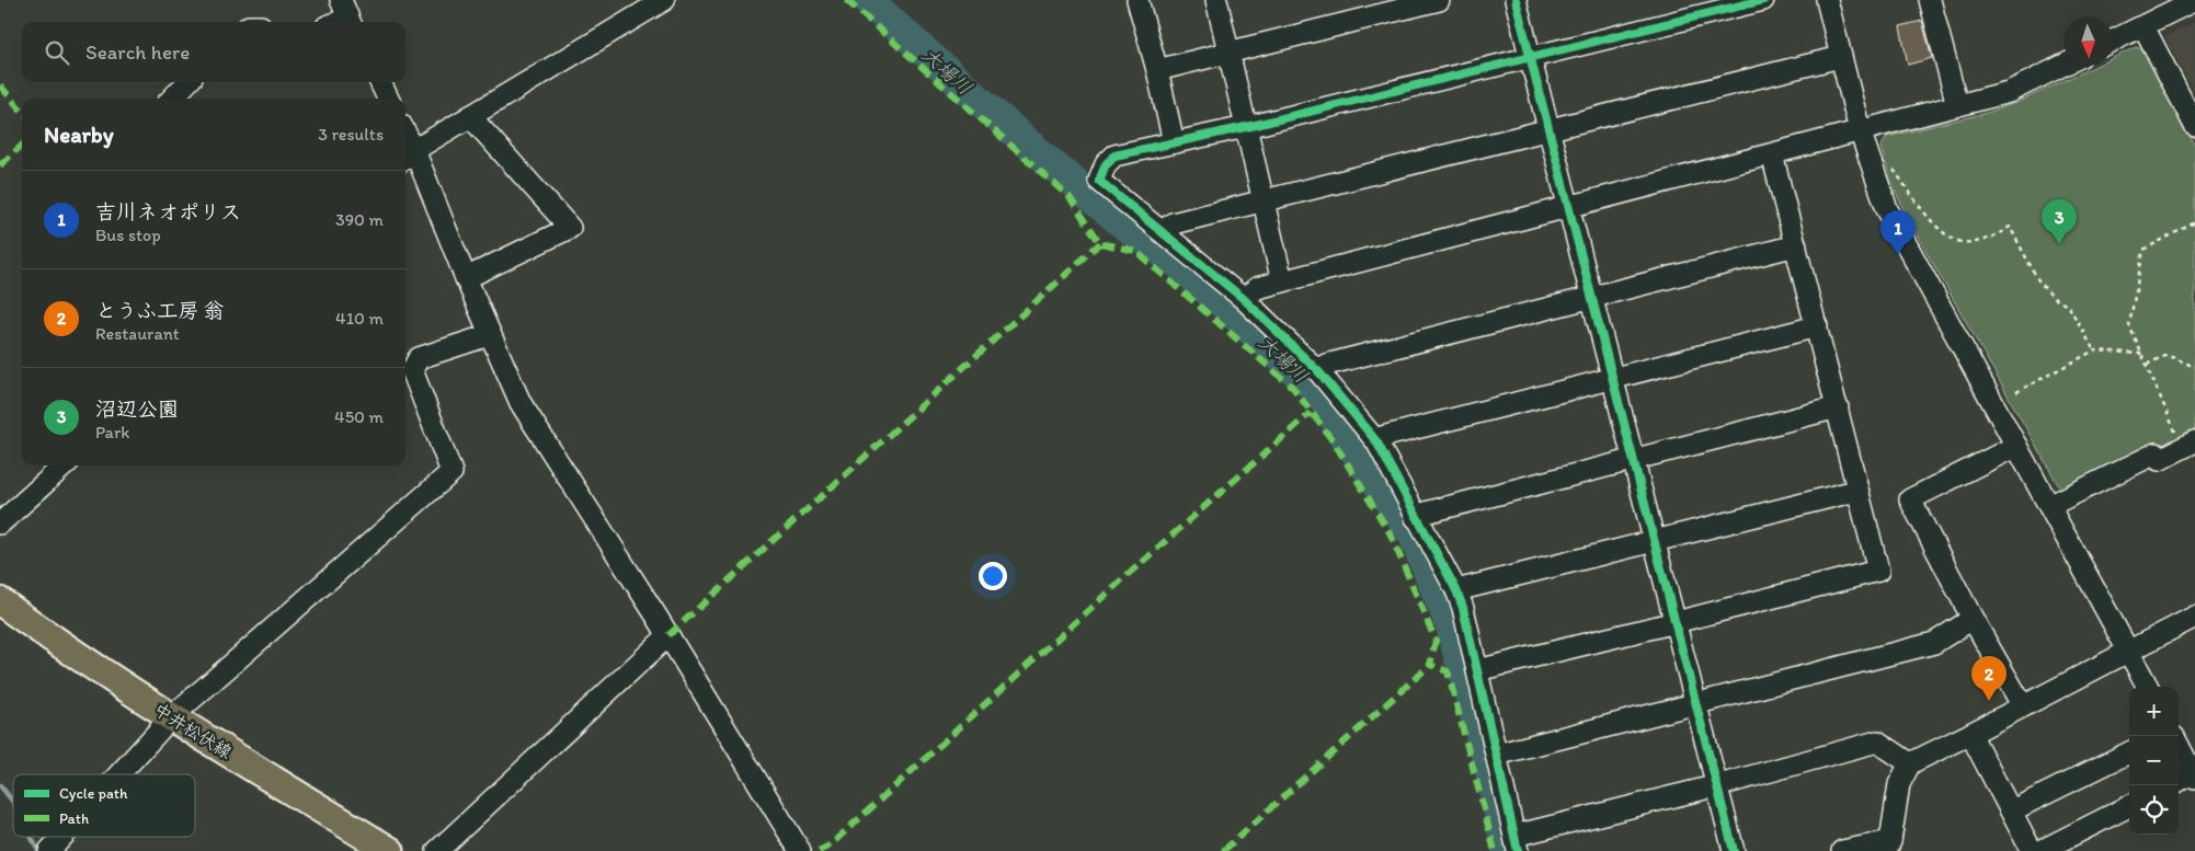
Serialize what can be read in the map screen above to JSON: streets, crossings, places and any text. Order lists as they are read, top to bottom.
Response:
{
  "streets": {
    "main road": ["中井松伏線"]
  },
  "water": ["大場川"],
  "legend": ["Cycle path", "Path"],
  "north": "bottom",
  "page": {
    "search": "Search here",
    "heading": ["Nearby", "3 results"],
    "list": [
      {
        "mark": "1",
        "name": "吉川ネオポリス",
        "note": "Bus stop",
        "value": "390 m"
      },
      {
        "mark": "2",
        "name": "とうふ工房 翁",
        "note": "Restaurant",
        "value": "410 m"
      },
      {
        "mark": "3",
        "name": "沼辺公園",
        "note": "Park",
        "value": "450 m"
      }
    ],
    "pins": ["3", "1", "2"],
    "map_buttons": ["+", "−"]
  }
}
